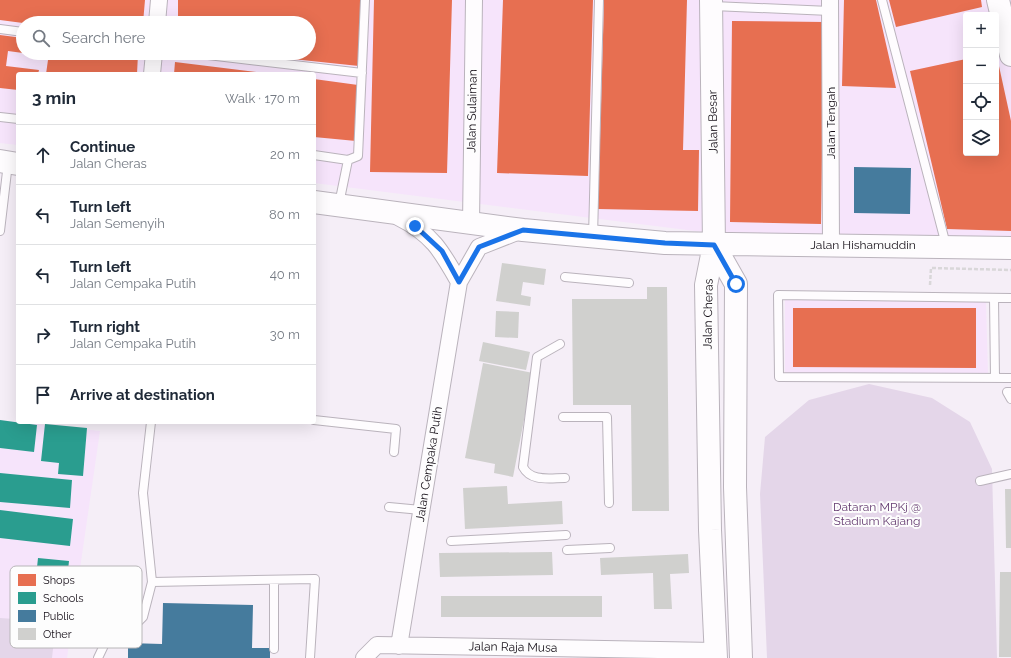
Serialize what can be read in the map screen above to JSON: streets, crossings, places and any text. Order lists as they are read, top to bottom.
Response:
{
  "streets": {
    "main road": ["Jalan Besar", "Jalan Hishamuddin", "Jalan Cheras"],
    "street": [
      "Jalan Sulaiman",
      "Jalan Tengah",
      "Jalan Cempaka Putih",
      "Jalan Raja Musa"
    ]
  },
  "crossings": [
    ["Jalan Sulaiman", "Jalan Hishamuddin"],
    ["Jalan Besar", "Jalan Hishamuddin"],
    ["Jalan Besar", "Jalan Cheras"],
    ["Jalan Tengah", "Jalan Hishamuddin"],
    ["Jalan Hishamuddin", "Jalan Cheras"],
    ["Jalan Hishamuddin", "Jalan Cempaka Putih"],
    ["Jalan Cheras", "Jalan Raja Musa"],
    ["Jalan Cempaka Putih", "Jalan Raja Musa"]
  ],
  "parks": ["Dataran MPKj @ Stadium Kajang"],
  "legend": [
    "Shops",
    "Schools",
    "Public",
    "Other"
  ],
  "page": {
    "map_buttons": ["+", "−"],
    "search": "Search here",
    "heading": ["3 min", "Walk · 170 m"],
    "list": [
      ["Continue", "Jalan Cheras", "20 m"],
      ["Turn left", "Jalan Semenyih", "80 m"],
      ["Turn left", "Jalan Cempaka Putih", "40 m"],
      ["Turn right", "Jalan Cempaka Putih", "30 m"],
      "Arrive at destination"
    ]
  }
}
